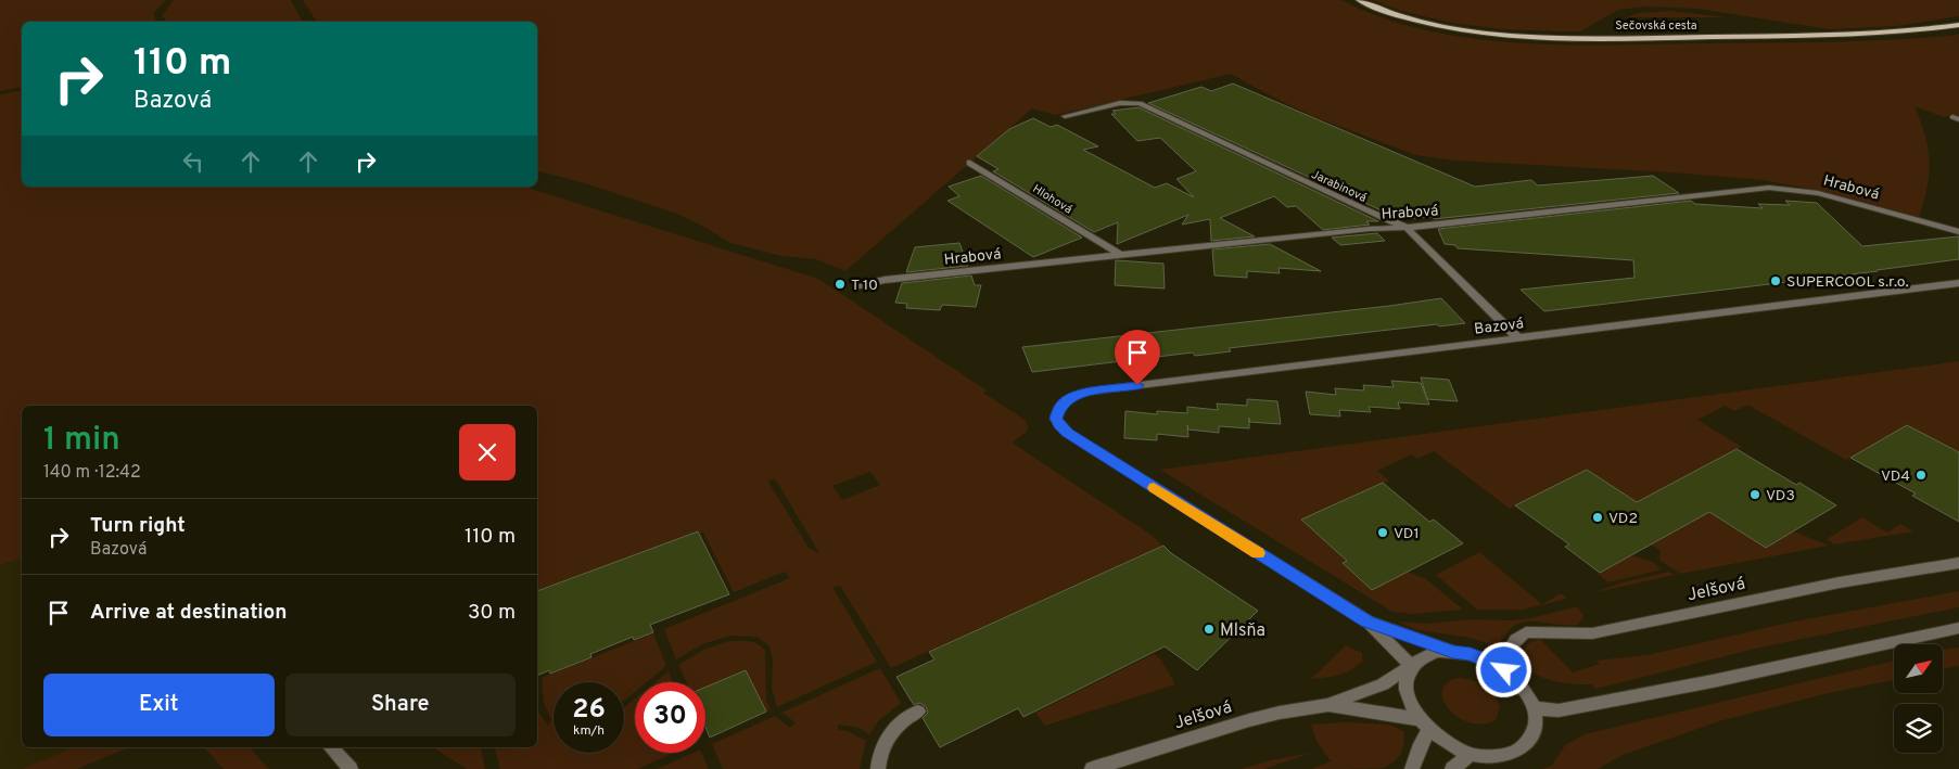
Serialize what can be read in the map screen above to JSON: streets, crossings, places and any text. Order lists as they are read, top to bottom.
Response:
{
  "streets": {
    "main road": ["Sečovská cesta"],
    "street": [
      "Jarabinová",
      "Hrabová",
      "Hlohová",
      "Bazová",
      "Jelšová"
    ]
  },
  "crossings": [
    ["Jarabinová", "Hrabová"],
    ["Jarabinová", "Bazová"],
    ["Hrabová", "Hlohová"]
  ],
  "places": [
    "SUPERCOOL s.r.o.",
    "T 10",
    "VD4",
    "VD3",
    "VD2",
    "VD1",
    "Mlsňa"
  ],
  "north": "top right",
  "page": {
    "turn": ["110 m", "Bazová"],
    "heading": ["1 min", "140 m · 12:42"],
    "list": [
      {
        "name": "Turn right",
        "note": "Bazová",
        "value": "110 m"
      },
      {
        "name": "Arrive at destination",
        "value": "30 m"
      }
    ],
    "buttons": ["Exit", "Share"],
    "speed": "26 km/h",
    "limit": "30"
  }
}
